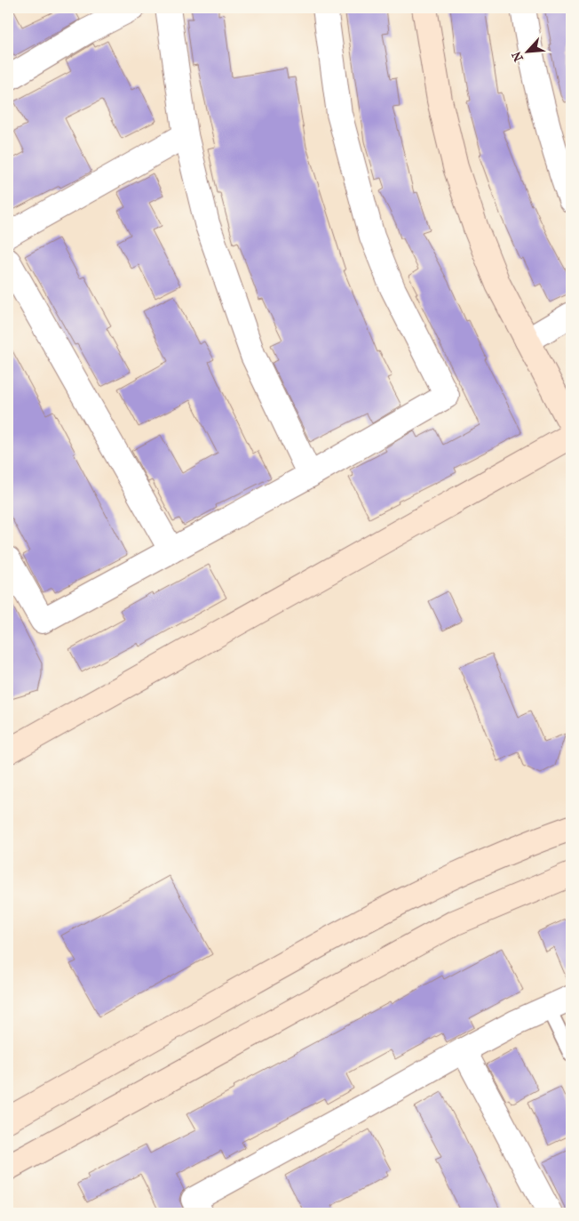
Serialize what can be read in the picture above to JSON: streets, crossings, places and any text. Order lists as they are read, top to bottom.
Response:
{
  "north": "bottom left"
}
